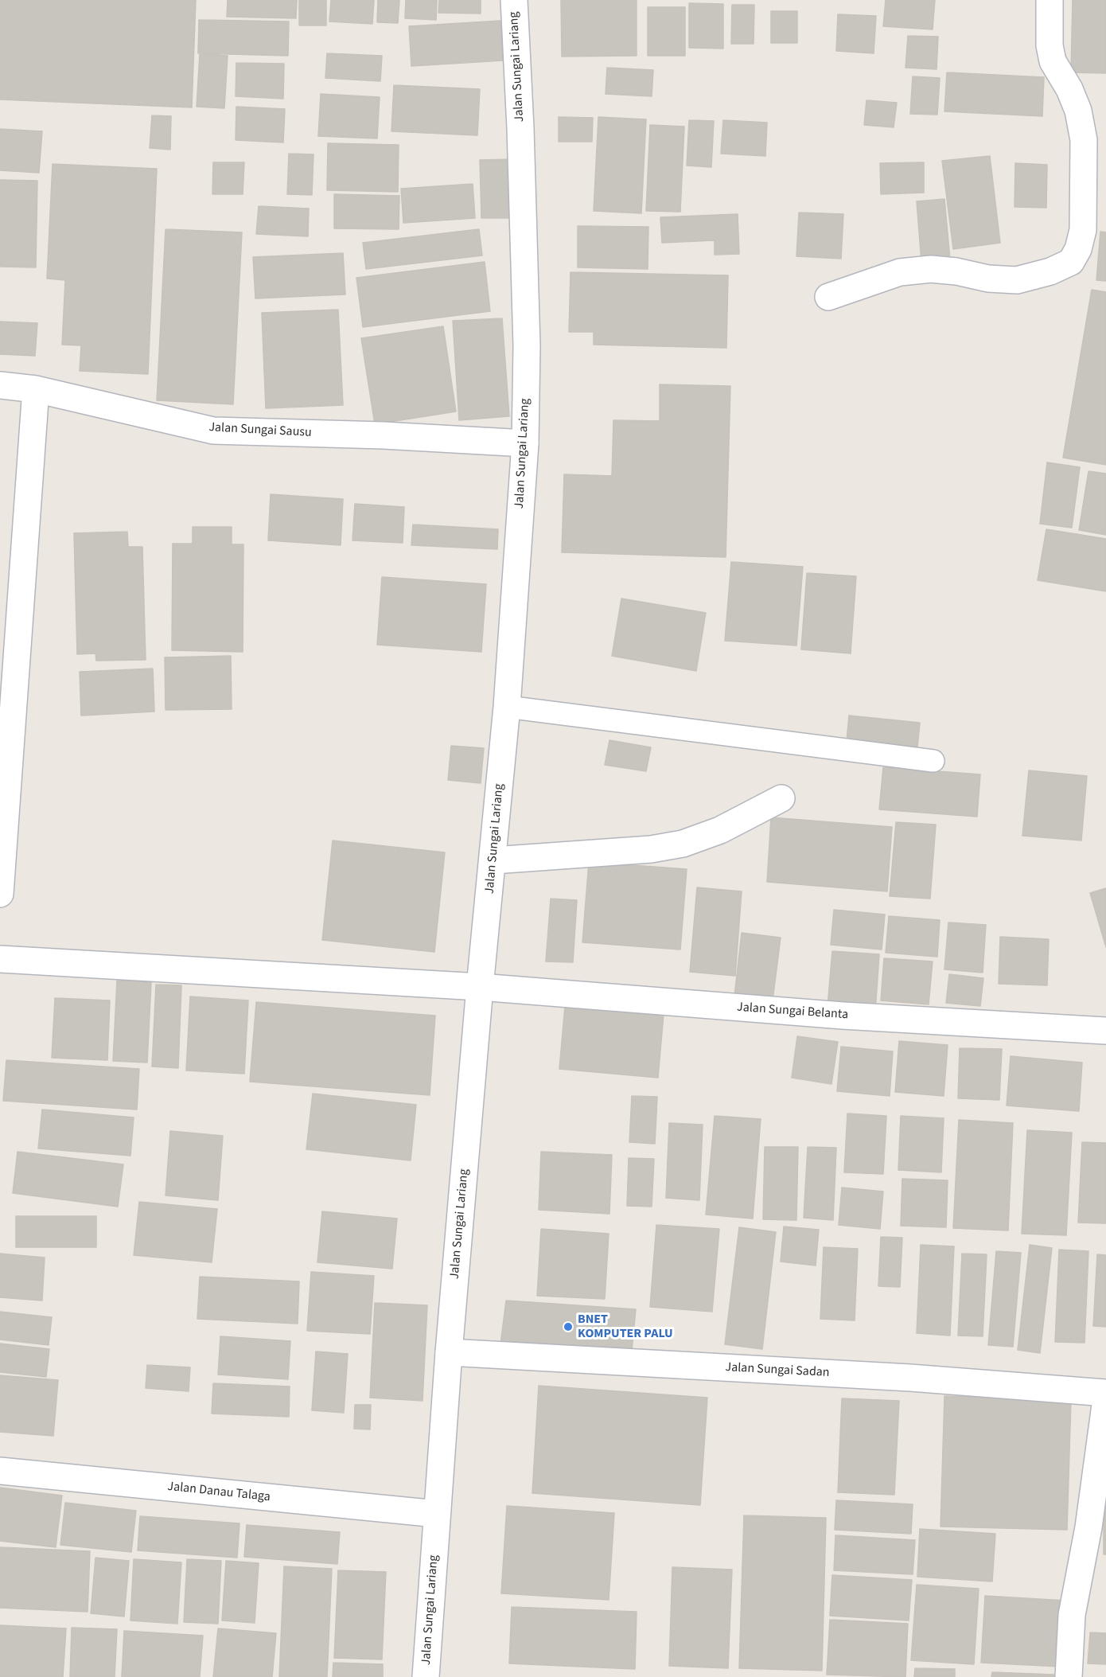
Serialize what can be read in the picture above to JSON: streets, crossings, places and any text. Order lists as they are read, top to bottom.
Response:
{
  "streets": {
    "street": [
      "Jalan Sungai Lariang",
      "Jalan Sungai Sausu",
      "Jalan Sungai Belanta",
      "Jalan Sungai Sadan",
      "Jalan Danau Talaga"
    ]
  },
  "crossings": [
    ["Jalan Sungai Lariang", "Jalan Sungai Sausu"],
    ["Jalan Sungai Lariang", "Jalan Sungai Belanta"],
    ["Jalan Sungai Lariang", "Jalan Sungai Sadan"],
    ["Jalan Sungai Lariang", "Jalan Danau Talaga"]
  ],
  "places": ["BNET KOMPUTER PALU"]
}
